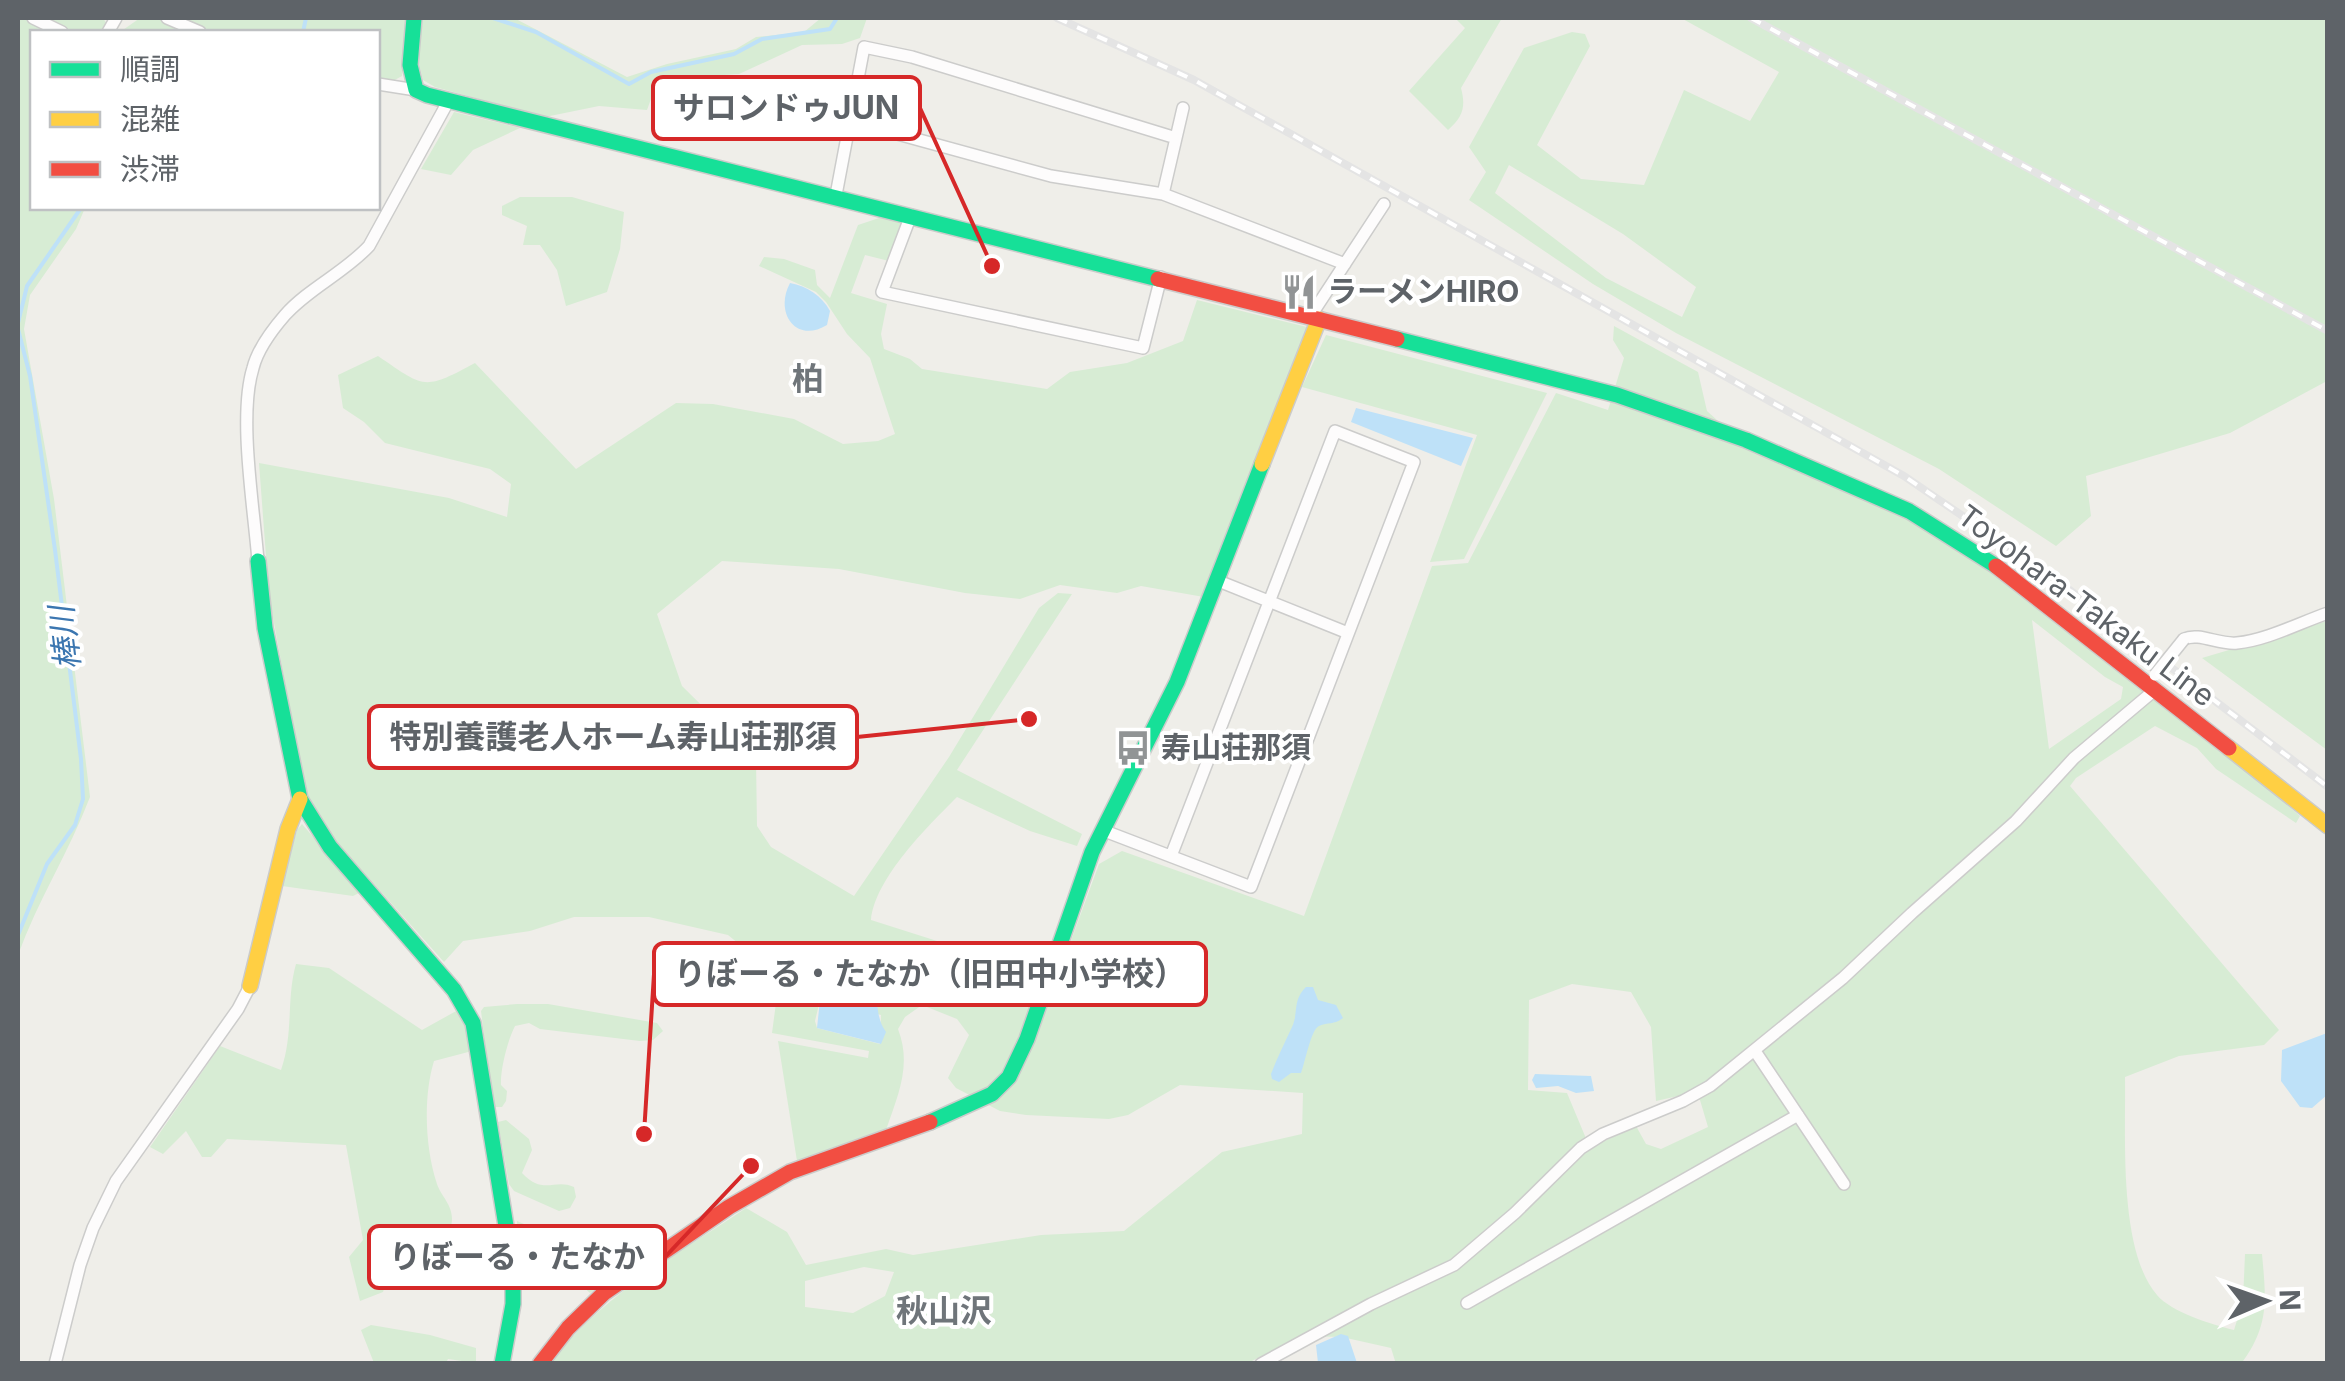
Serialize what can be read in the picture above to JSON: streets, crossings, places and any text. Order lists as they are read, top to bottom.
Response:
{
  "streets": {
    "street": ["Toyohara-Takaku Line"]
  },
  "districts": ["柏", "秋山沢"],
  "water": ["棒川"],
  "places": {
    "other": [
      "サロンドゥJUN",
      "特別養護老人ホーム寿山荘那須",
      "りぼーる・たなか（旧田中小学校）",
      "りぼーる・たなか"
    ],
    "restaurant": ["ラーメンHIRO"],
    "bus stop": ["寿山荘那須"]
  },
  "legend": ["順調", "混雑", "渋滞"],
  "north": "right"
}
